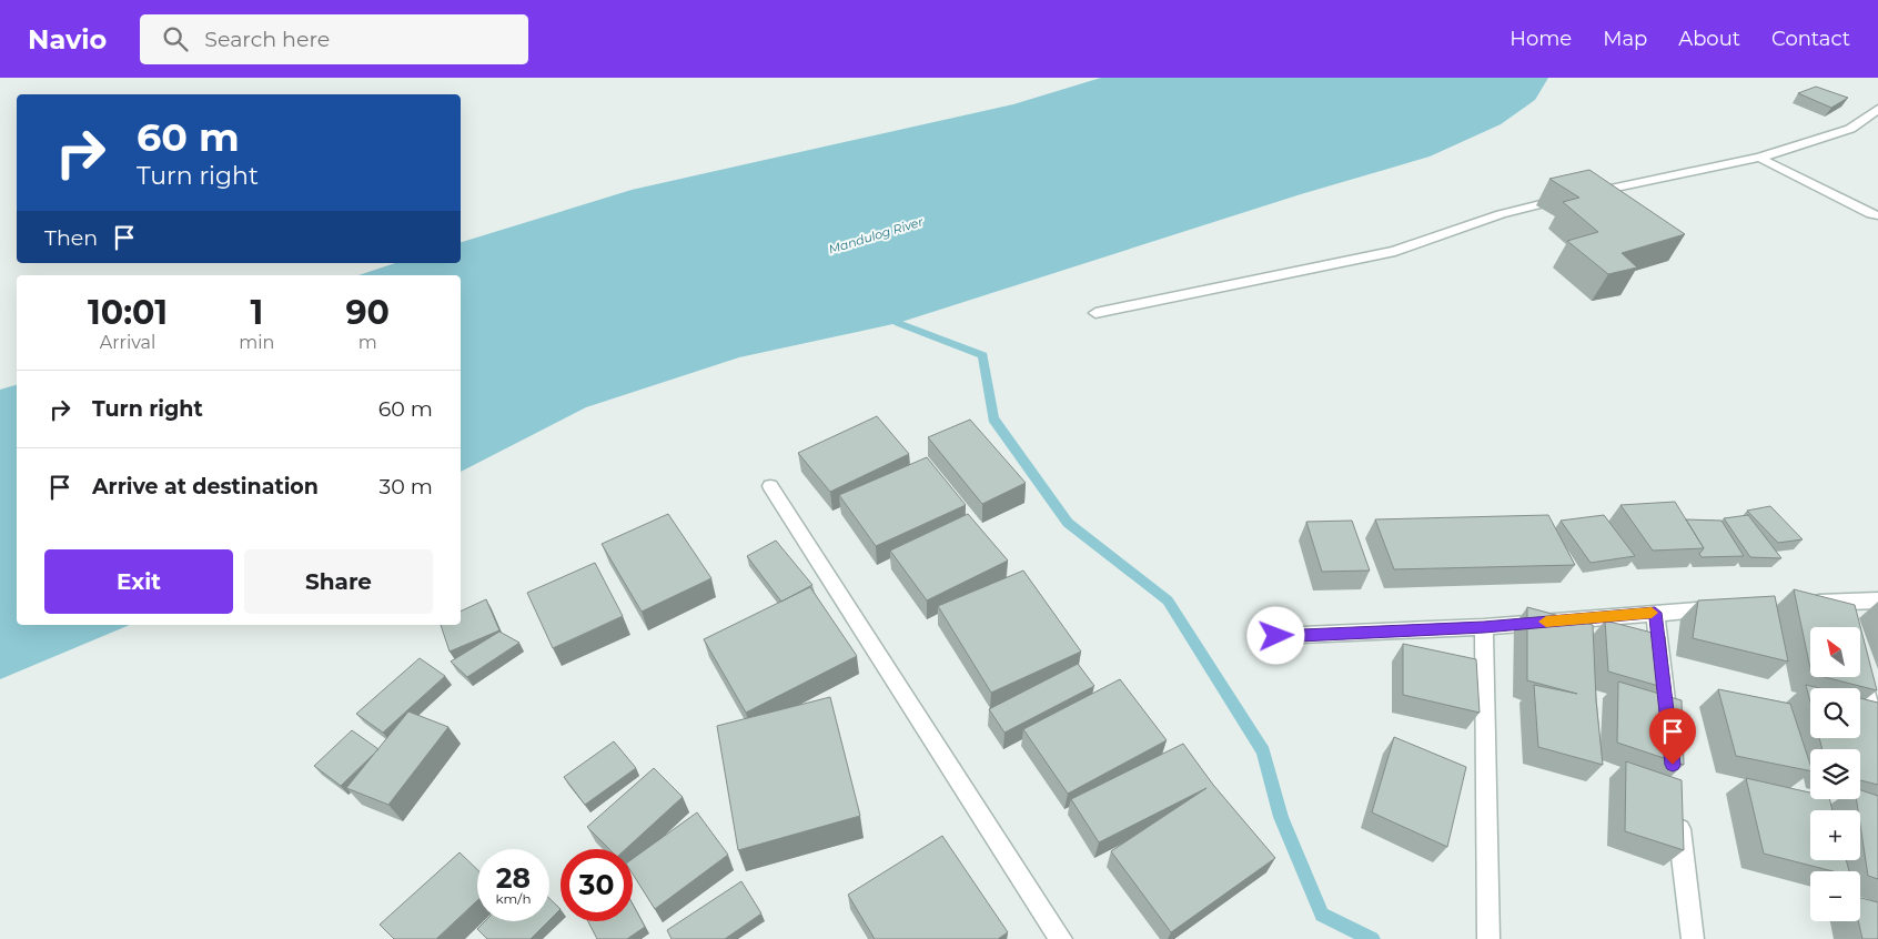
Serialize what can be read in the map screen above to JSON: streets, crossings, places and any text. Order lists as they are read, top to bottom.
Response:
{
  "water": ["Mandulog River"],
  "north": "top left",
  "page": {
    "header": "Navio",
    "search": "Search here",
    "nav": [
      "Home",
      "Map",
      "About",
      "Contact"
    ],
    "turn": ["60 m", "Turn right"],
    "then": "Then",
    "eta": [
      "10:01",
      "Arrival",
      "1",
      "min",
      "90",
      "m"
    ],
    "list": [
      {
        "name": "Turn right",
        "value": "60 m"
      },
      {
        "name": "Arrive at destination",
        "value": "30 m"
      }
    ],
    "buttons": ["Exit", "Share"],
    "map_buttons": ["+", "−"],
    "speed": "28 km/h",
    "limit": "30"
  }
}
